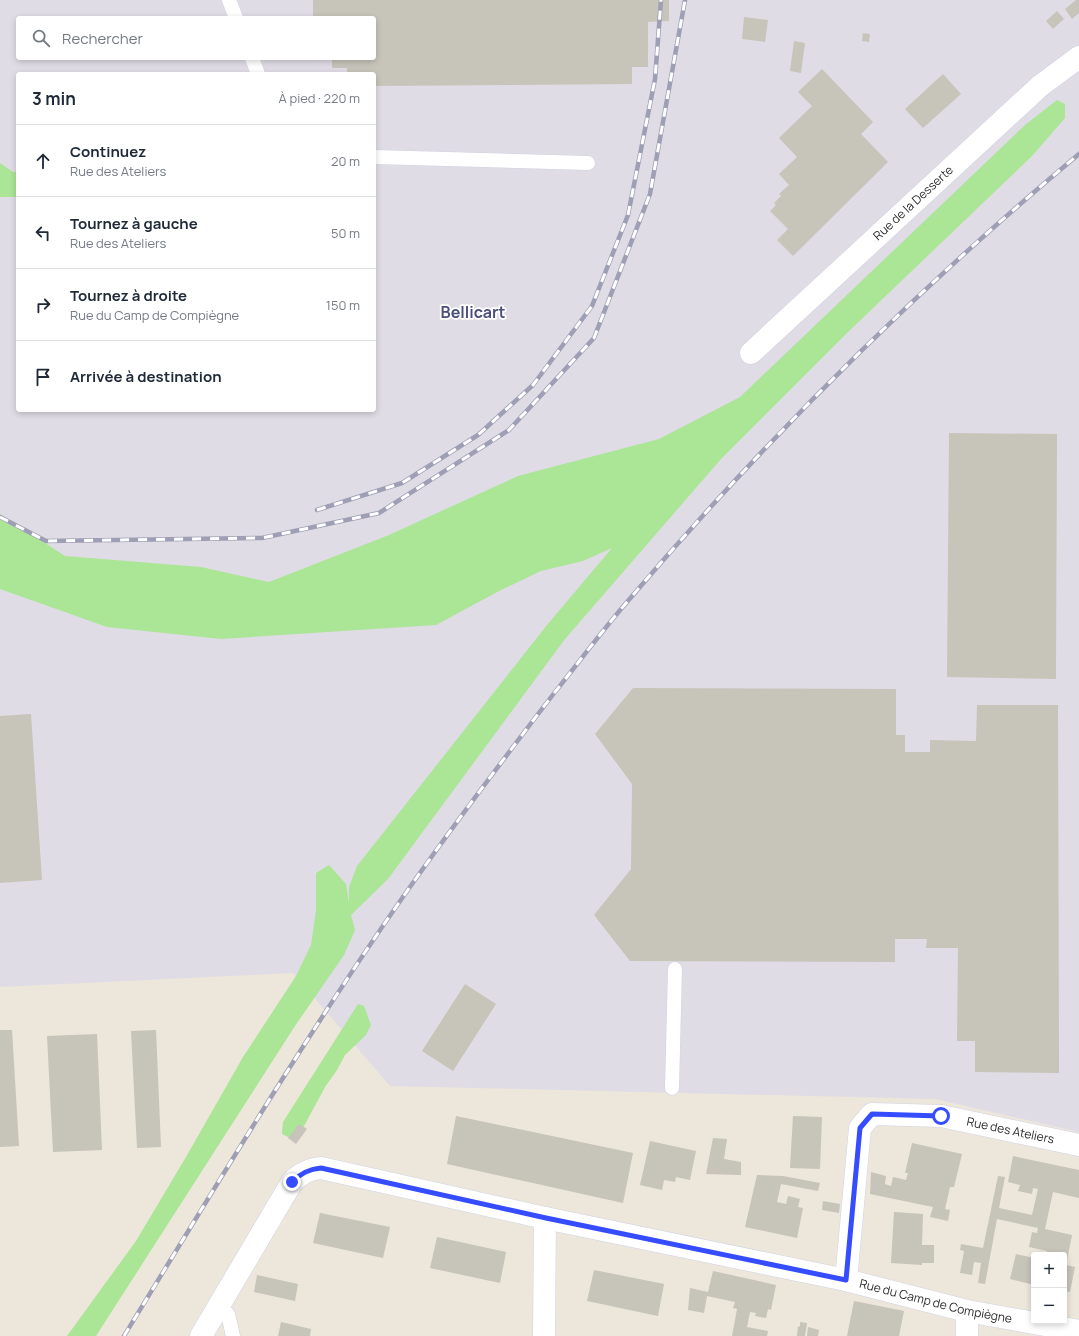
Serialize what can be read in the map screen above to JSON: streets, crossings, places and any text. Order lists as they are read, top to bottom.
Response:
{
  "streets": {
    "street": ["Rue de la Desserte", "Rue des Ateliers", "Rue du Camp de Compiègne"]
  },
  "crossings": [
    ["Rue des Ateliers", "Rue du Camp de Compiègne"]
  ],
  "districts": ["Bellicart"],
  "page": {
    "search": "Rechercher",
    "heading": ["3 min", "À pied · 220 m"],
    "list": [
      ["Continuez", "Rue des Ateliers", "20 m"],
      ["Tournez à gauche", "Rue des Ateliers", "50 m"],
      ["Tournez à droite", "Rue du Camp de Compiègne", "150 m"],
      "Arrivée à destination"
    ],
    "map_buttons": ["+", "−"]
  }
}
